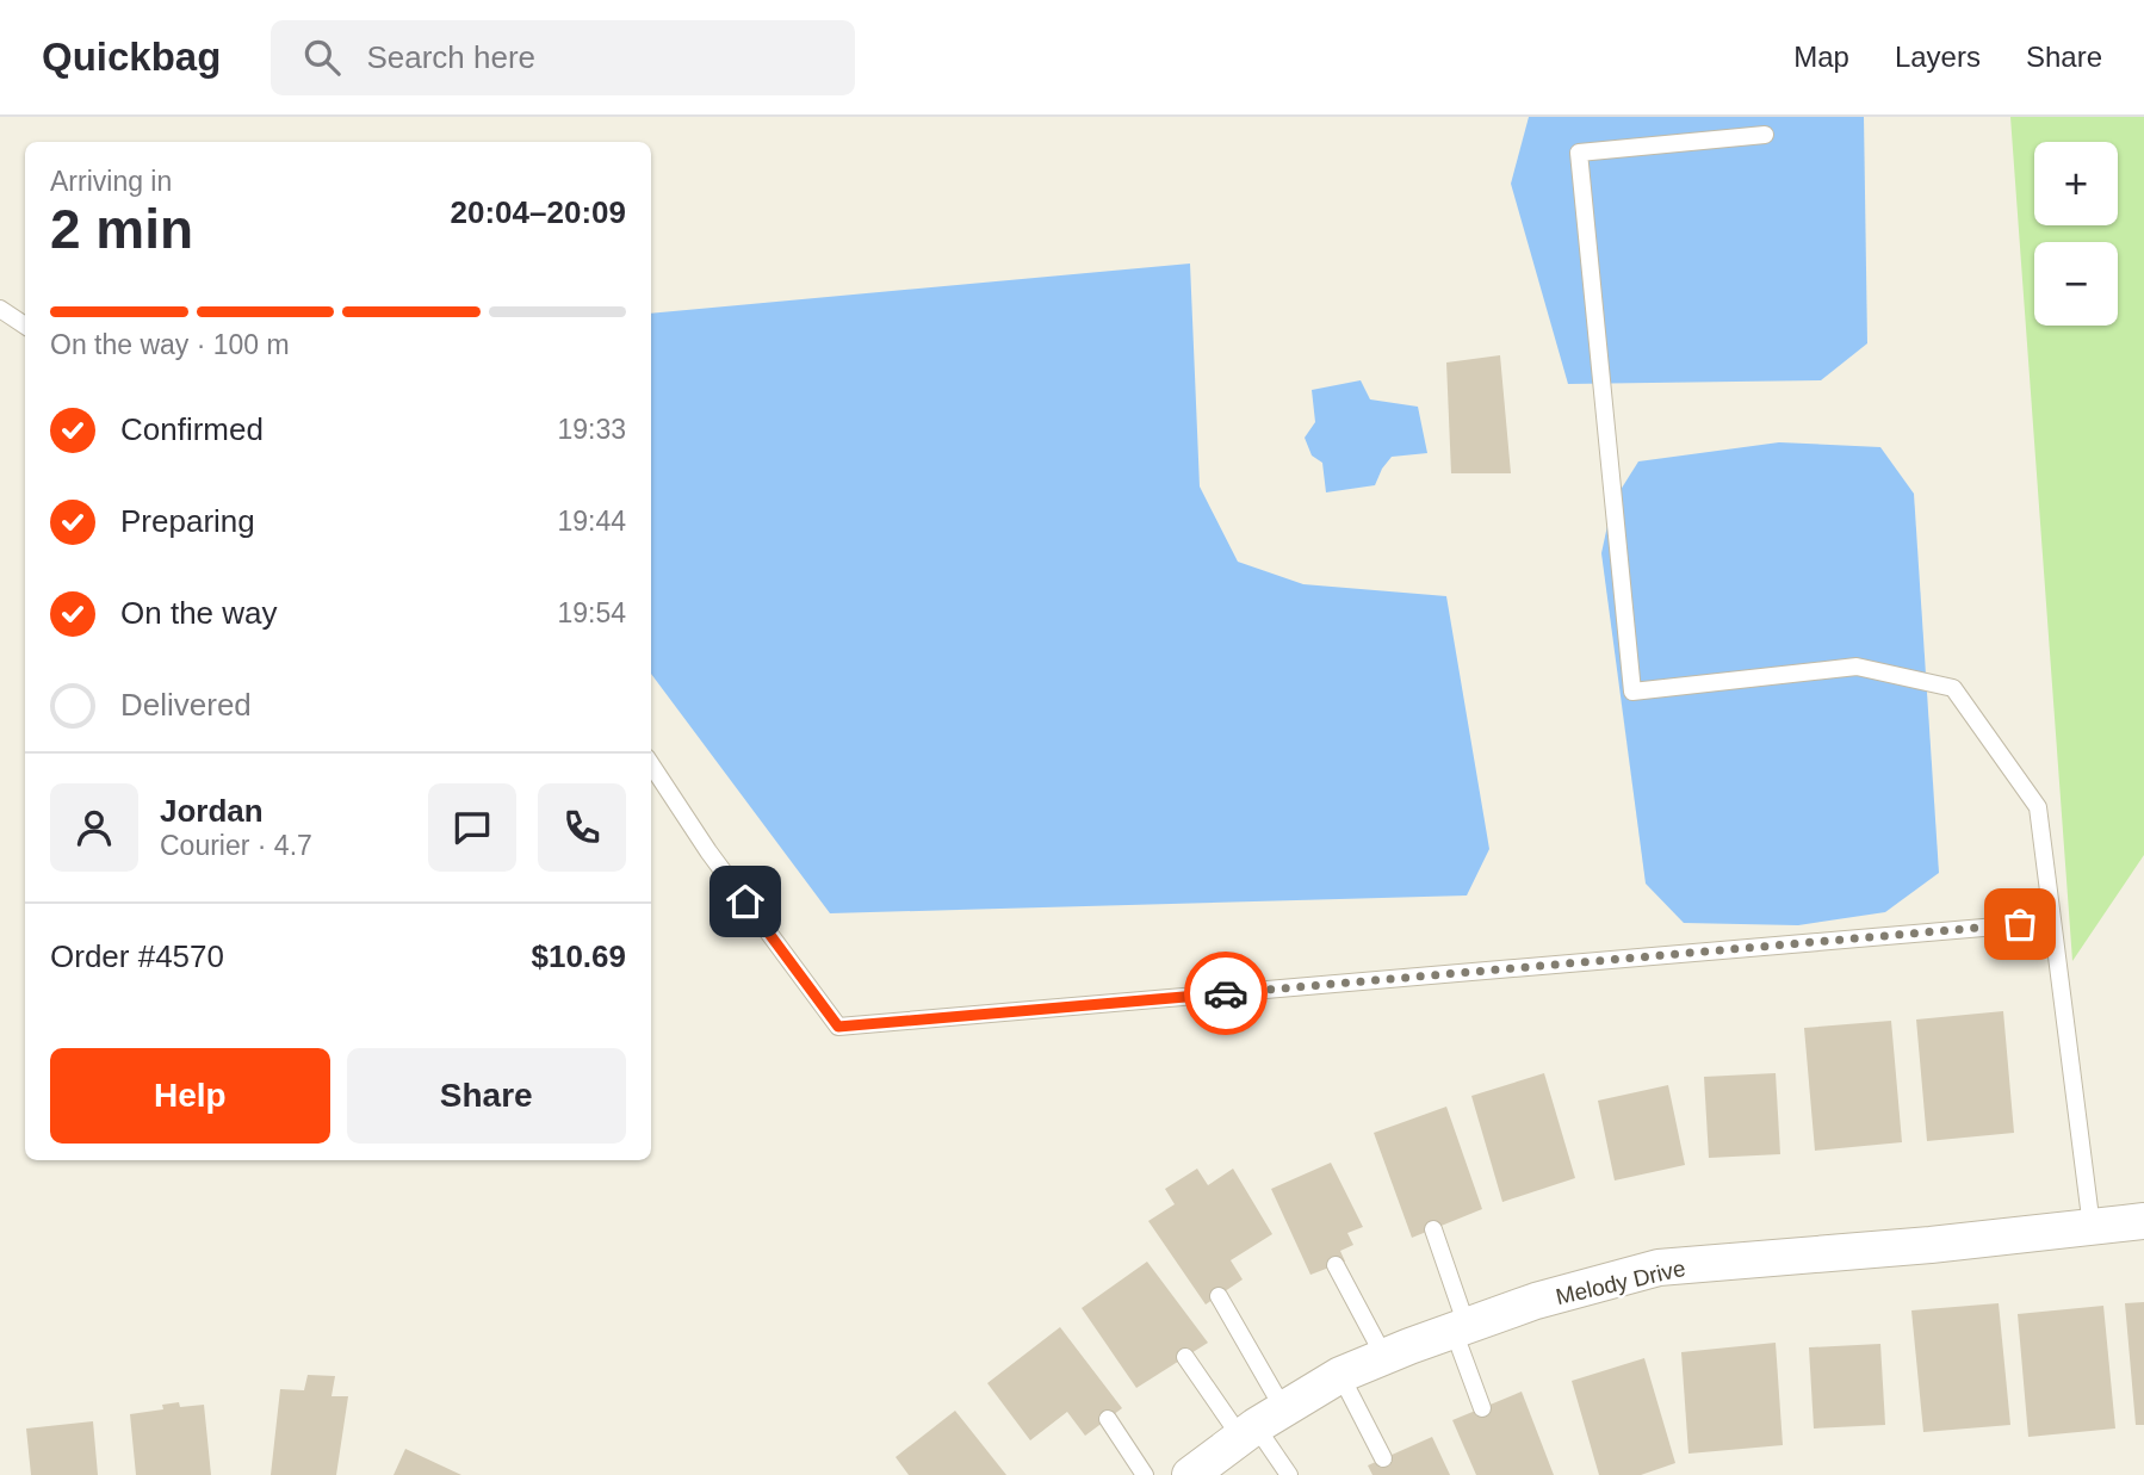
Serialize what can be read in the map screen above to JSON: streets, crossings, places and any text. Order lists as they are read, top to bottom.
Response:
{
  "streets": {
    "street": ["Melody Drive"]
  },
  "page": {
    "header": "Quickbag",
    "search": "Search here",
    "nav": ["Map", "Layers", "Share"],
    "map_buttons": ["+", "−"],
    "heading": ["2 min", "Arriving in", "20:04–20:09"],
    "panel": [
      "Jordan",
      "Courier · 4.7",
      "Order #4570",
      "$10.69"
    ],
    "bar": "On the way · 100 m",
    "list": [
      ["Confirmed", "19:33"],
      ["Preparing", "19:44"],
      ["On the way", "19:54"],
      "Delivered"
    ],
    "buttons": ["Help", "Share"]
  }
}
